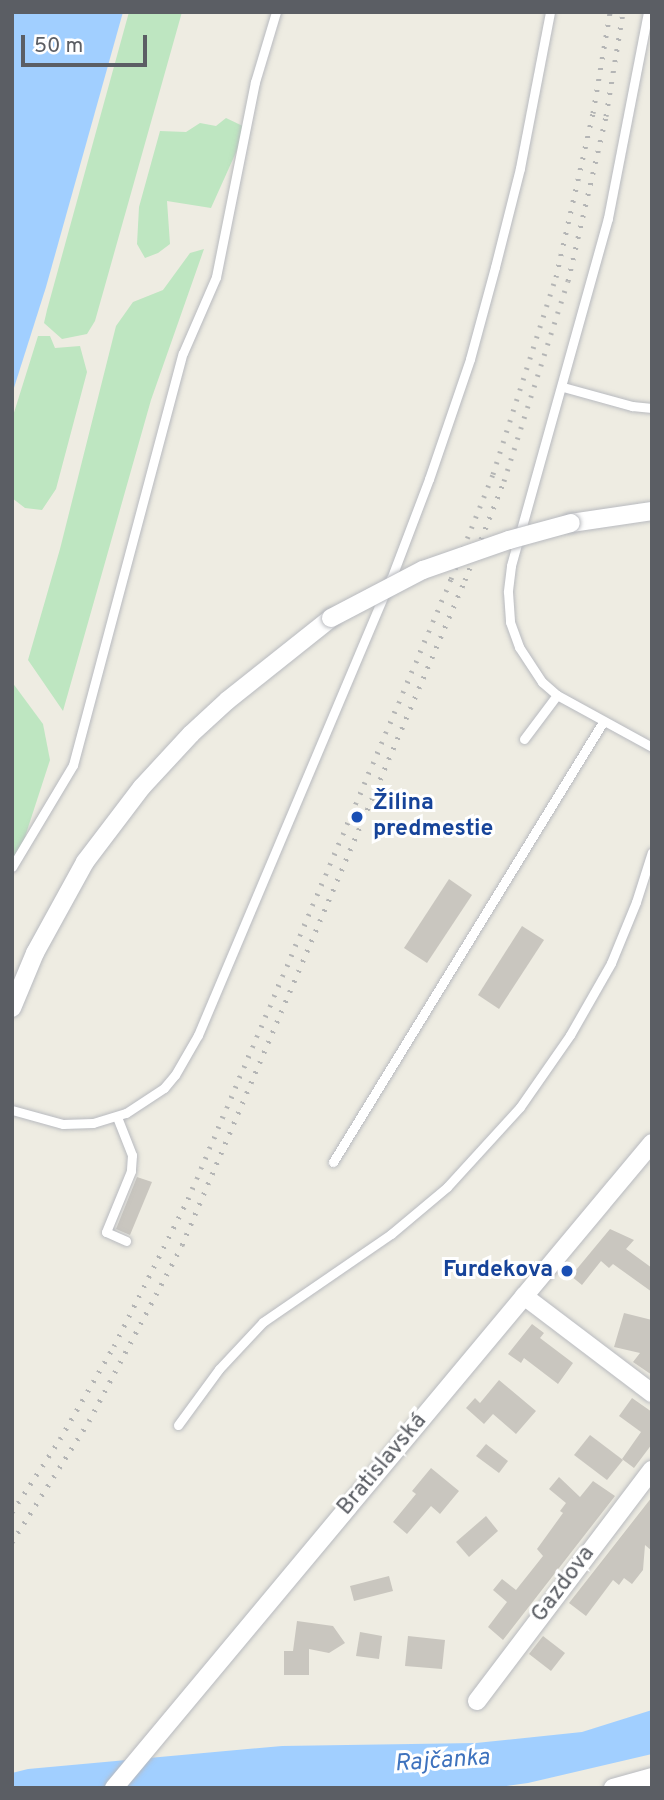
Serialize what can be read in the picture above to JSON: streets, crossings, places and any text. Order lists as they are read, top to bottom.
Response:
{
  "streets": {
    "street": ["Bratislavská", "Gazdova"]
  },
  "water": ["Rajčanka"],
  "places": ["Žilina predmestie", "Furdekova"],
  "scale_bar": "50 m"
}
